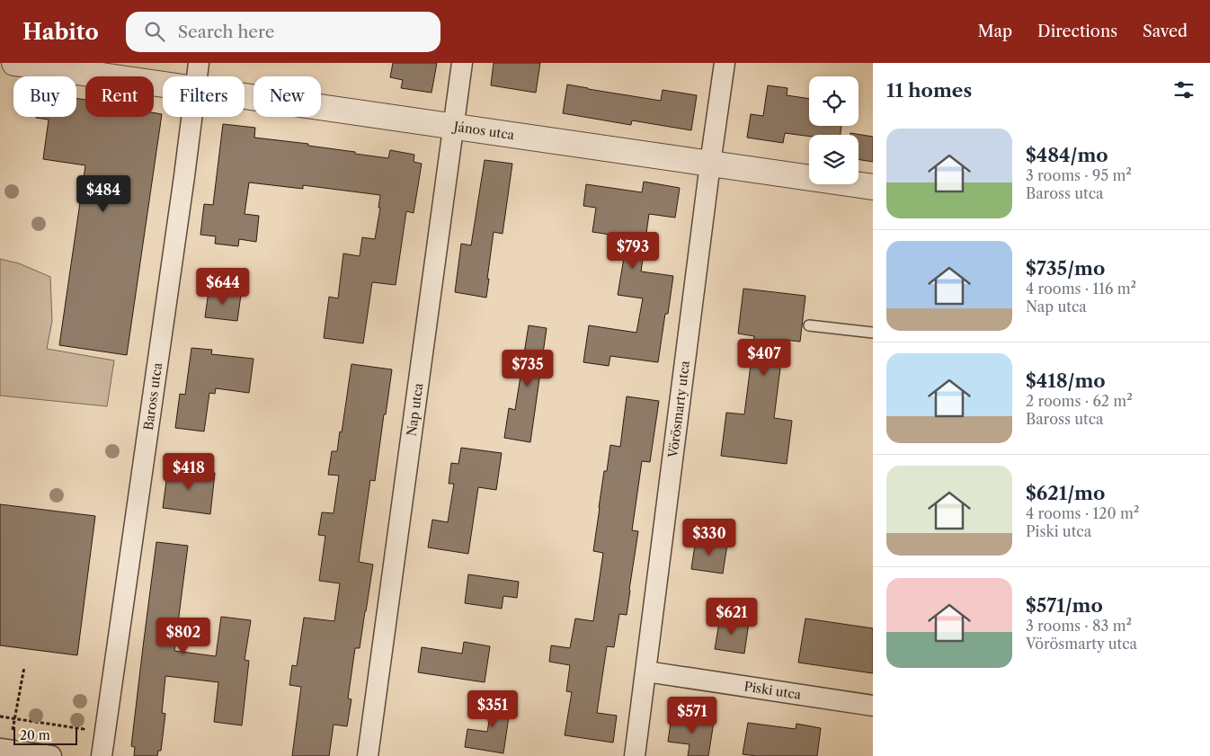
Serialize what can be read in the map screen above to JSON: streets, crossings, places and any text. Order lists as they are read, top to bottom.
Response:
{
  "streets": {
    "street": [
      "János utca",
      "Baross utca",
      "Vörösmarty utca",
      "Nap utca",
      "Piski utca"
    ]
  },
  "crossings": [
    ["János utca", "Vörösmarty utca"],
    ["János utca", "Nap utca"],
    ["Vörösmarty utca", "Piski utca"]
  ],
  "scale_bar": "20 m",
  "page": {
    "header": "Habito",
    "search": "Search here",
    "nav": ["Map", "Directions", "Saved"],
    "heading": "11 homes",
    "chip": [
      "Buy",
      "Rent",
      "Filters",
      "New"
    ],
    "list": [
      {
        "name": "$484/mo",
        "note": "3 rooms · 95 m² · Baross utca"
      },
      {
        "name": "$735/mo",
        "note": "4 rooms · 116 m² · Nap utca"
      },
      {
        "name": "$418/mo",
        "note": "2 rooms · 62 m² · Baross utca"
      },
      {
        "name": "$621/mo",
        "note": "4 rooms · 120 m² · Piski utca"
      },
      {
        "name": "$571/mo",
        "note": "3 rooms · 83 m² · Vörösmarty utca"
      }
    ],
    "price": [
      "$484",
      "$793",
      "$644",
      "$407",
      "$735",
      "$418",
      "$330",
      "$621",
      "$802",
      "$351",
      "$571"
    ],
    "scale": "20 m"
  }
}
